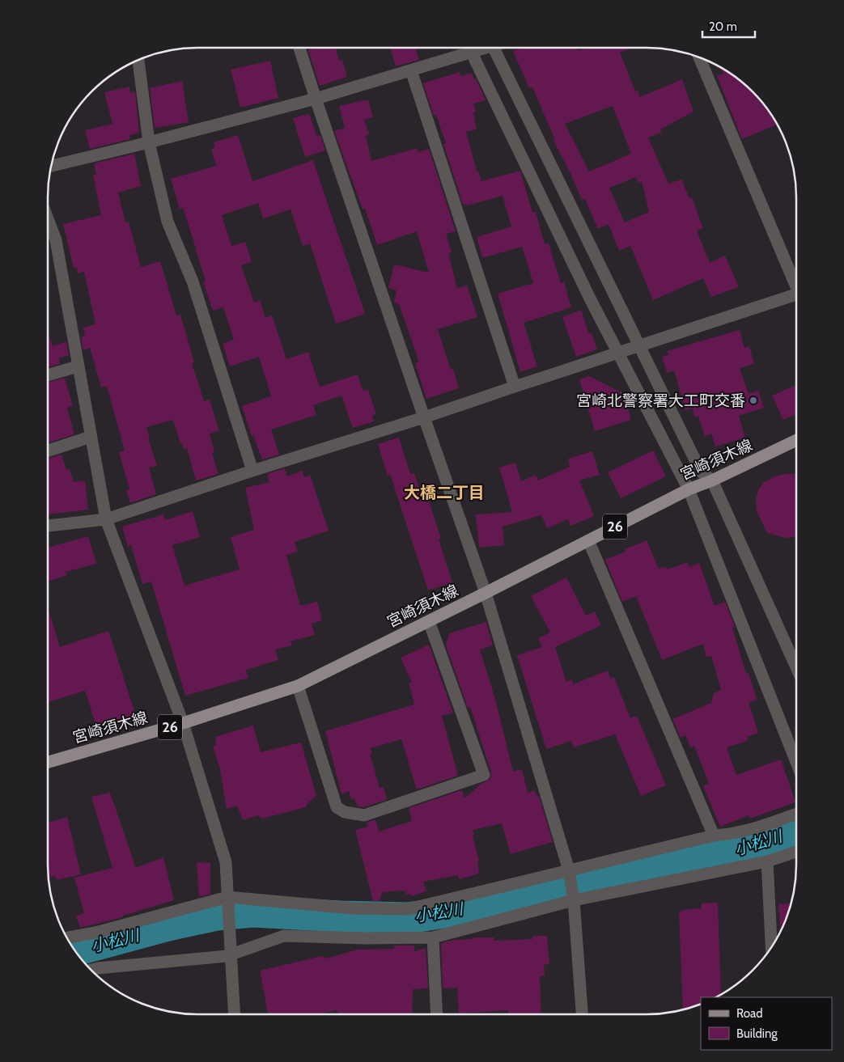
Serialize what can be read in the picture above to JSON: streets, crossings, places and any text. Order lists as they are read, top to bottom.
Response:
{
  "streets": {
    "main road": ["宮崎須木線", "26"]
  },
  "districts": ["大橋二丁目"],
  "water": ["小松川"],
  "places": ["宮崎北警察署大工町交番"],
  "legend": ["Road", "Building"],
  "scale_bar": "20 m"
}
